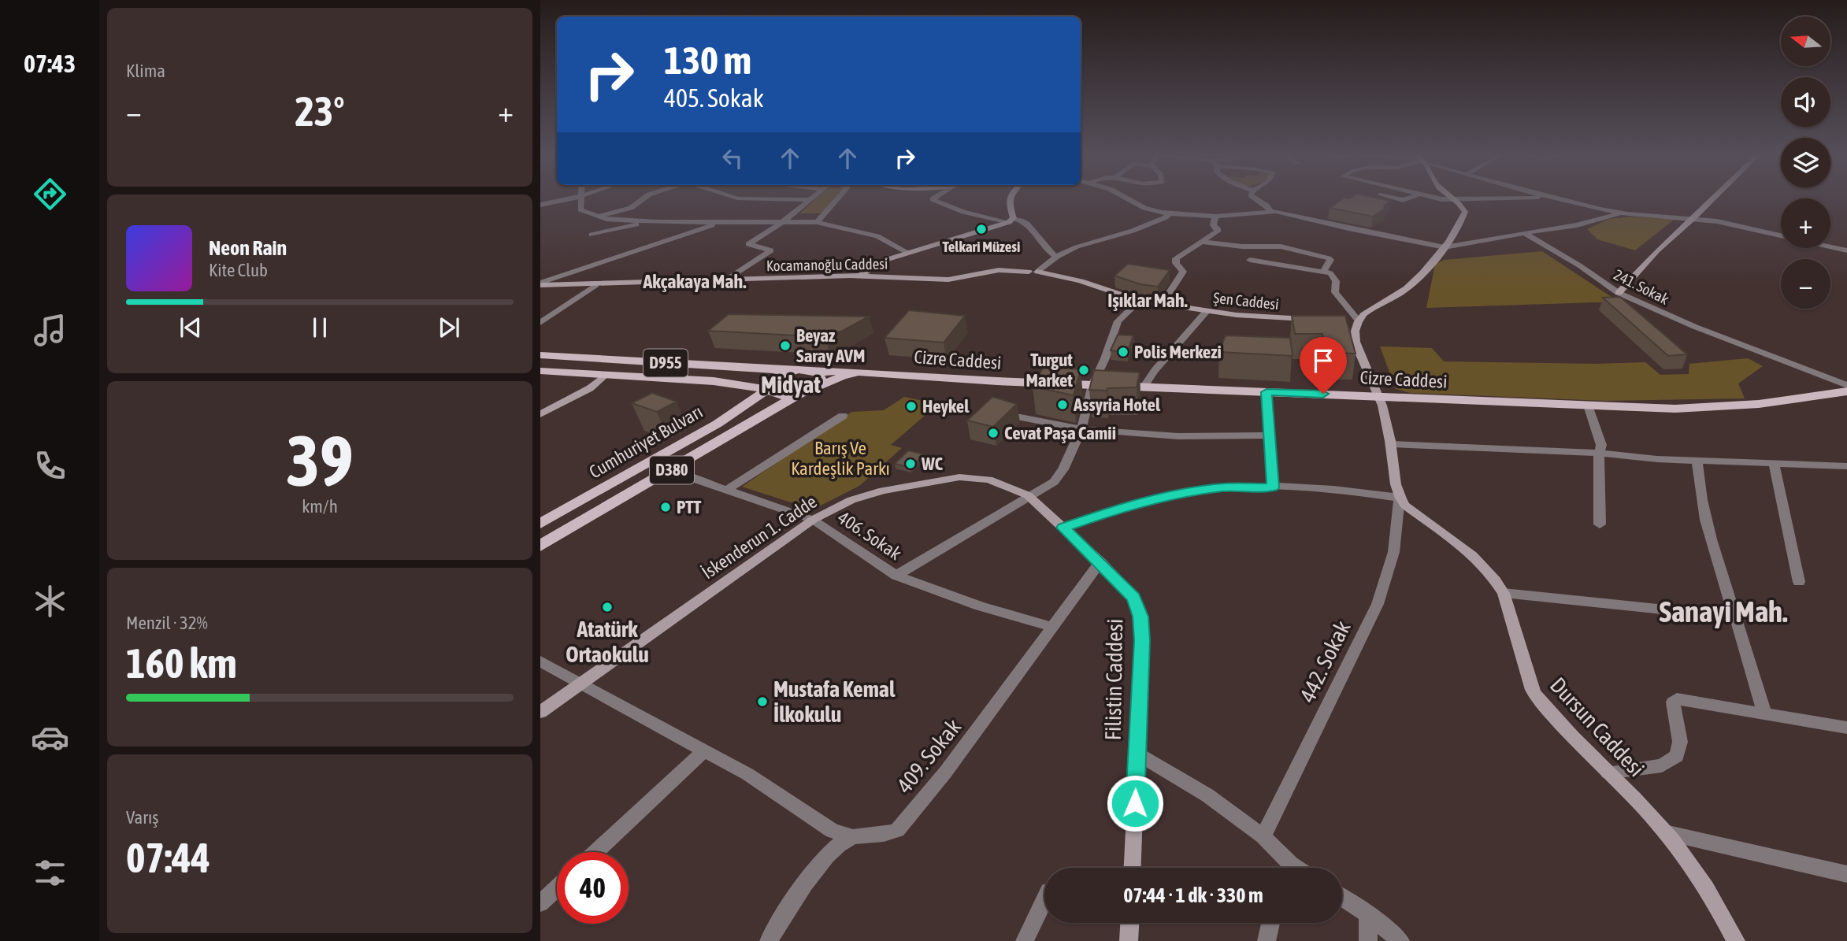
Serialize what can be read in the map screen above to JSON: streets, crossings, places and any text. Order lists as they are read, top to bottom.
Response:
{
  "streets": {
    "main road": [
      "Cizre Caddesi",
      "D955",
      "Cumhuriyet Bulvarı",
      "D380"
    ],
    "street": [
      "Kocamanoğlu Caddesi",
      "241. Sokak",
      "Şen Caddesi",
      "406. Sokak",
      "İskenderun 1. Cadde",
      "442. Sokak",
      "Filistin Caddesi",
      "Dursun Caddesi",
      "409. Sokak"
    ]
  },
  "crossings": [
    ["Kocamanoğlu Caddesi", "Şen Caddesi"],
    ["Cizre Caddesi", "D955"],
    ["Cizre Caddesi", "Cumhuriyet Bulvarı"],
    ["D955", "Cumhuriyet Bulvarı"],
    ["Cumhuriyet Bulvarı", "406. Sokak"],
    ["406. Sokak", "İskenderun 1. Cadde"],
    ["406. Sokak", "409. Sokak"],
    ["İskenderun 1. Cadde", "Filistin Caddesi"],
    ["442. Sokak", "Dursun Caddesi"],
    ["Filistin Caddesi", "409. Sokak"]
  ],
  "districts": [
    "Akçakaya Mah.",
    "Işıklar Mah.",
    "Midyat",
    "Sanayi Mah."
  ],
  "parks": ["Barış Ve Kardeşlik Parkı"],
  "places": [
    "Telkari Müzesi",
    "Beyaz Saray AVM",
    "Polis Merkezi",
    "Turgut Market",
    "Assyria Hotel",
    "Heykel",
    "Cevat Paşa Camii",
    "WC",
    "PTT",
    "Atatürk Ortaokulu",
    "Mustafa Kemal İlkokulu"
  ],
  "north": "left",
  "page": {
    "tabs": "07:43",
    "tile": [
      "Klima",
      ["39", "km/h"],
      ["Menzil · 32%", "160 km"],
      ["Varış", "07:44"]
    ],
    "map_buttons": ["+", "−"],
    "turn": ["130 m", "405. Sokak"],
    "heat": ["−", "23°", "+"],
    "song": ["Neon Rain", "Kite Club"],
    "limit": "40",
    "trip": "07:44 · 1 dk · 330 m"
  }
}
